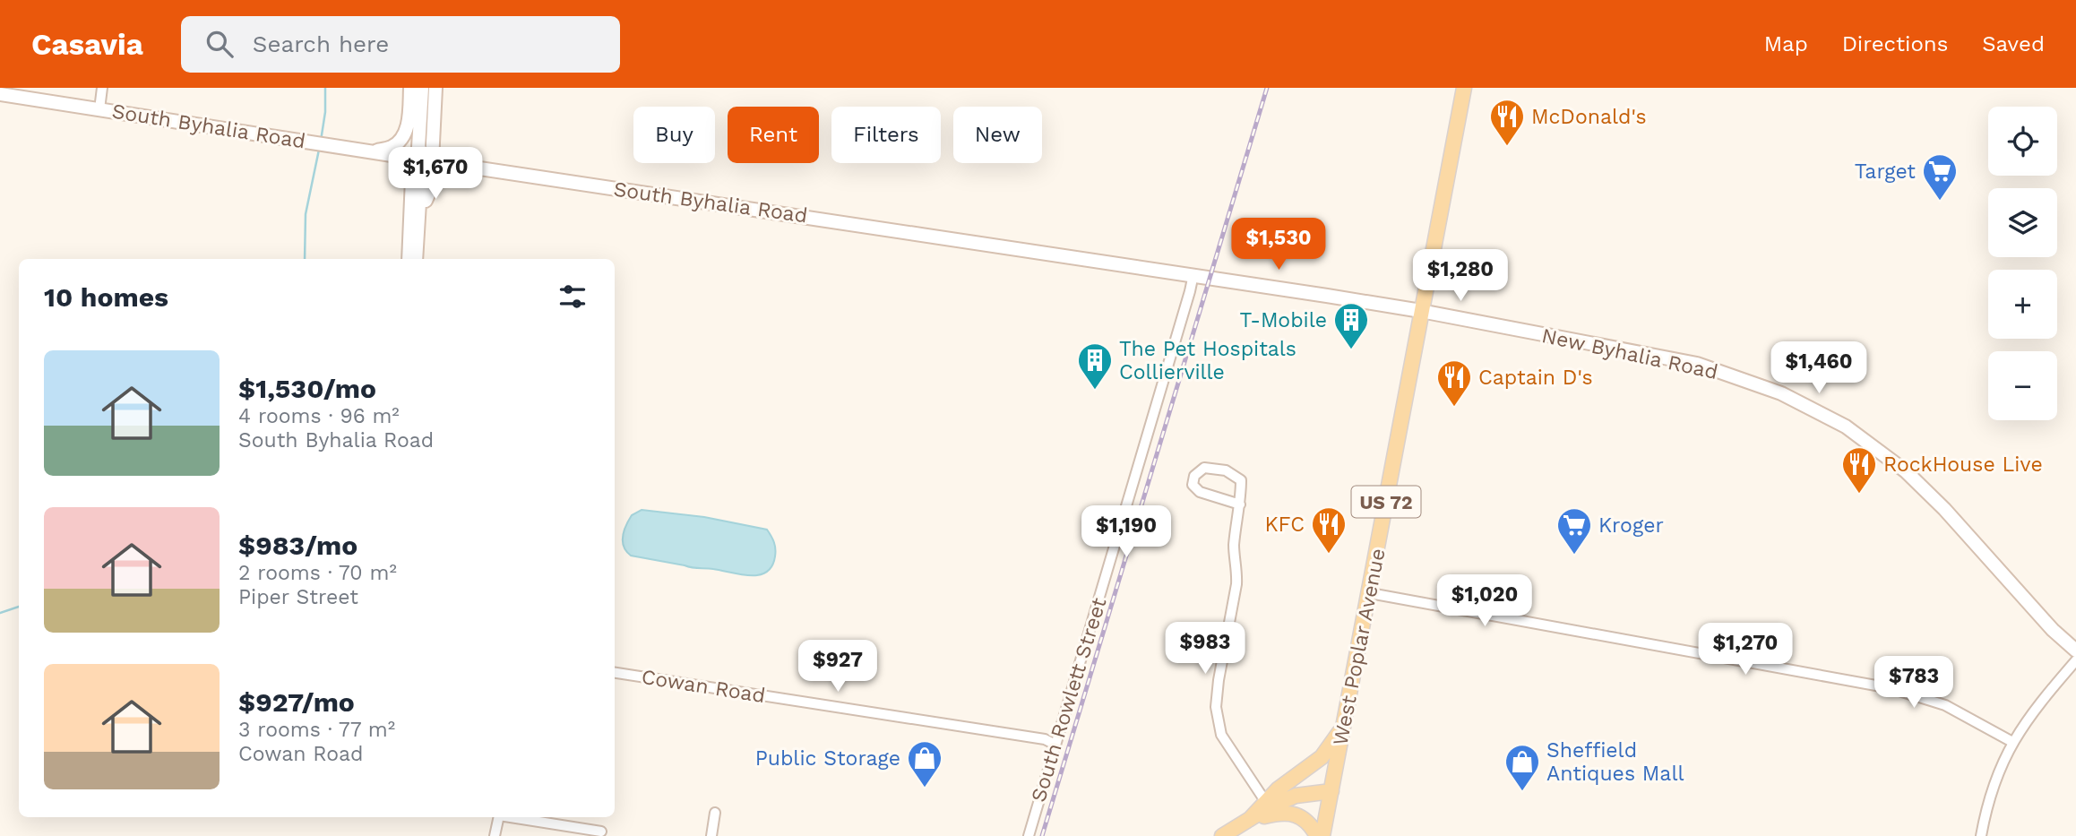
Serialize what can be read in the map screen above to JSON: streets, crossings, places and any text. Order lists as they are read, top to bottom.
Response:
{
  "streets": {
    "main road": [
      "South Byhalia Road",
      "New Byhalia Road",
      "US 72",
      "West Poplar Avenue"
    ],
    "street": ["Cowan Road", "South Rowlett Street"]
  },
  "crossings": [
    ["South Byhalia Road", "New Byhalia Road"],
    ["South Byhalia Road", "West Poplar Avenue"],
    ["South Byhalia Road", "South Rowlett Street"],
    ["New Byhalia Road", "West Poplar Avenue"],
    ["US 72", "West Poplar Avenue"],
    ["Cowan Road", "South Rowlett Street"]
  ],
  "places": {
    "restaurant": [
      "McDonald's",
      "Captain D's",
      "RockHouse Live",
      "KFC"
    ],
    "supermarket": ["Target", "Kroger"],
    "building": ["T-Mobile", "The Pet Hospitals Collierville"],
    "shop": ["Public Storage", "Sheffield Antiques Mall"]
  },
  "page": {
    "header": "Casavia",
    "search": "Search here",
    "nav": ["Map", "Directions", "Saved"],
    "map_buttons": ["+", "−"],
    "chip": [
      "Buy",
      "Rent",
      "Filters",
      "New"
    ],
    "price": [
      "$1,670",
      "$1,530",
      "$1,280",
      "$1,460",
      "$1,190",
      "$1,020",
      "$983",
      "$1,270",
      "$927",
      "$783"
    ],
    "heading": "10 homes",
    "list": [
      {
        "name": "$1,530/mo",
        "note": "4 rooms · 96 m² · South Byhalia Road"
      },
      {
        "name": "$983/mo",
        "note": "2 rooms · 70 m² · Piper Street"
      },
      {
        "name": "$927/mo",
        "note": "3 rooms · 77 m² · Cowan Road"
      }
    ]
  }
}
